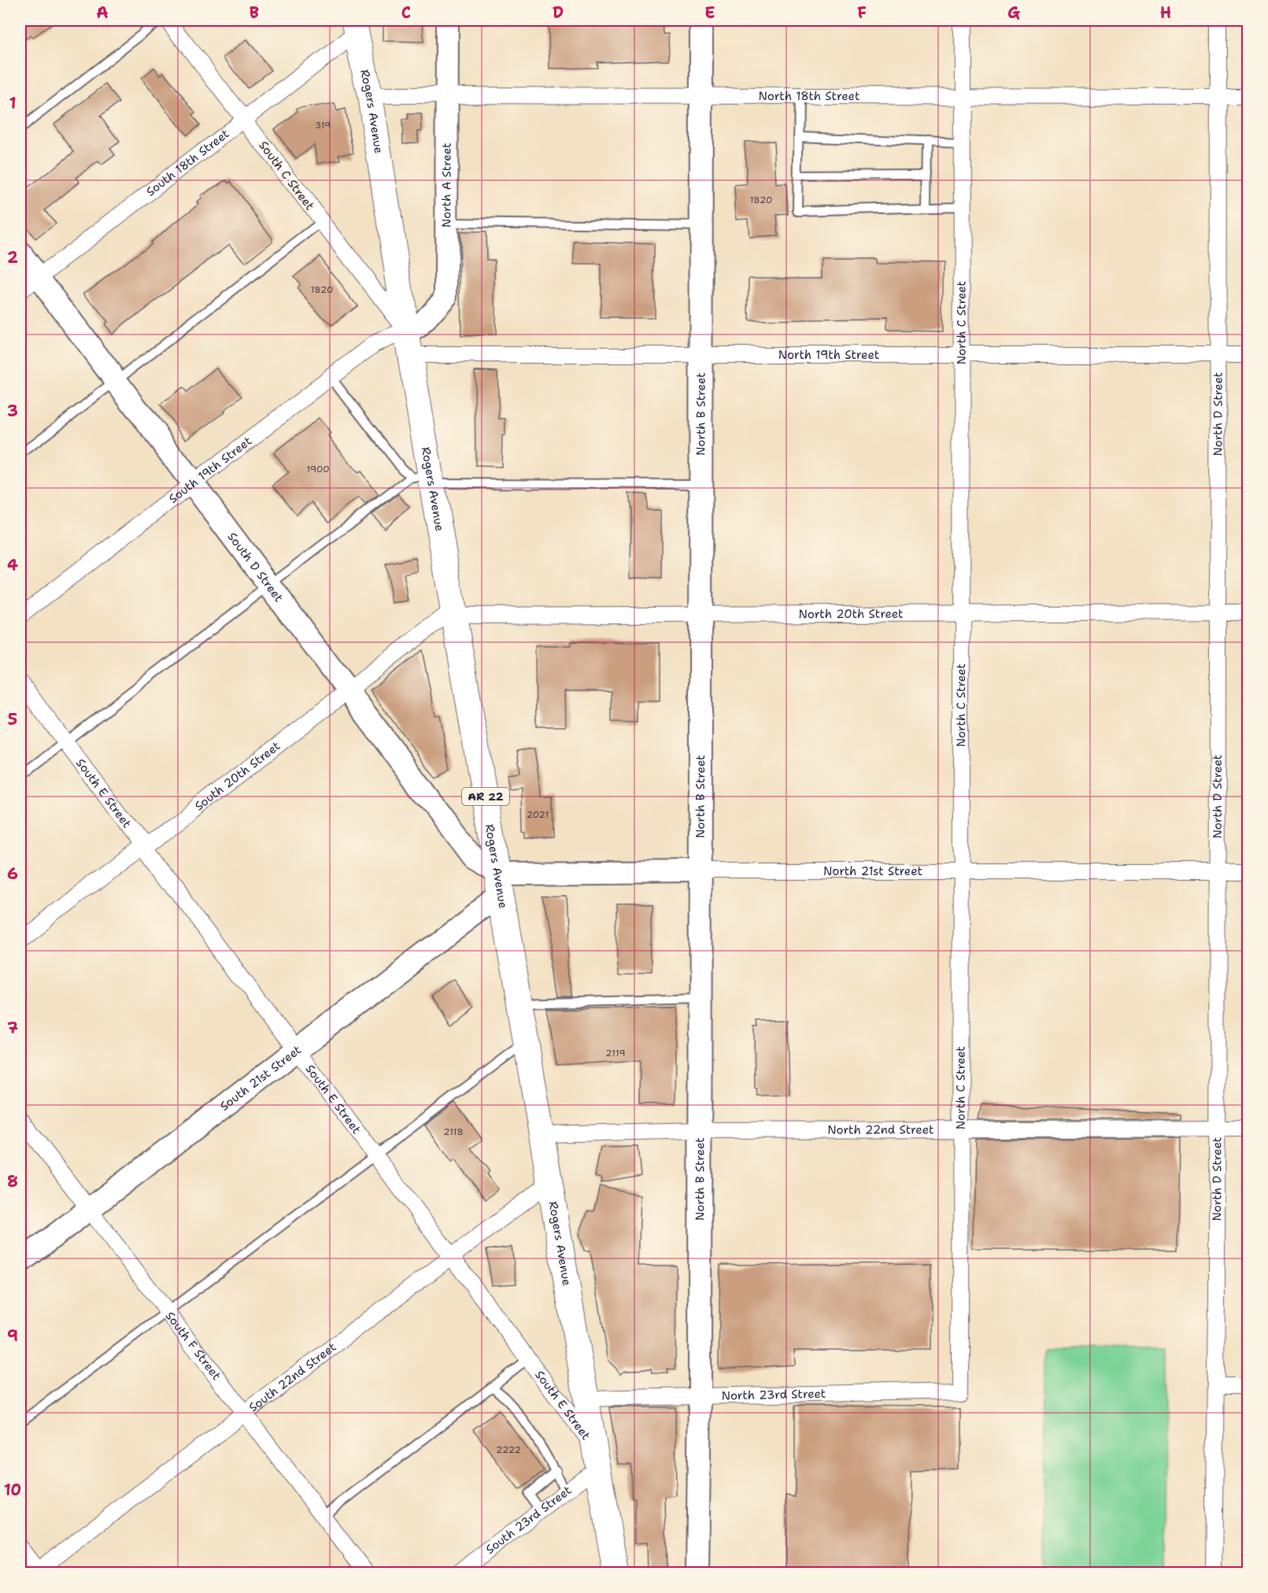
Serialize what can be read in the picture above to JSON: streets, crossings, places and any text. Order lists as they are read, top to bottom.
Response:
{
  "streets": {
    "main road": ["Rogers Avenue", "AR 22"],
    "street": [
      "North 18th Street",
      "South 18th Street",
      "South C Street",
      "North A Street",
      "North C Street",
      "North 19th Street",
      "North B Street",
      "North D Street",
      "South 19th Street",
      "South D Street",
      "North 20th Street",
      "South 20th Street",
      "South E Street",
      "North 21st Street",
      "South 21st Street",
      "North 22nd Street",
      "South F Street",
      "South 22nd Street",
      "North 23rd Street",
      "South 23rd Street"
    ]
  },
  "crossings": [
    ["North 18th Street", "Rogers Avenue"],
    ["North 18th Street", "North A Street"],
    ["North 18th Street", "North C Street"],
    ["North 18th Street", "North B Street"],
    ["North 18th Street", "North D Street"],
    ["Rogers Avenue", "South 18th Street"],
    ["Rogers Avenue", "South C Street"],
    ["Rogers Avenue", "North A Street"],
    ["Rogers Avenue", "North 19th Street"],
    ["Rogers Avenue", "South 19th Street"],
    ["Rogers Avenue", "South D Street"],
    ["Rogers Avenue", "North 20th Street"],
    ["Rogers Avenue", "South 20th Street"],
    ["Rogers Avenue", "South E Street"],
    ["Rogers Avenue", "North 21st Street"],
    ["Rogers Avenue", "South 21st Street"],
    ["Rogers Avenue", "North 22nd Street"],
    ["Rogers Avenue", "South 22nd Street"],
    ["Rogers Avenue", "North 23rd Street"],
    ["Rogers Avenue", "South 23rd Street"],
    ["South 18th Street", "South C Street"],
    ["South 18th Street", "South D Street"],
    ["South C Street", "North A Street"],
    ["South C Street", "South 19th Street"],
    ["North A Street", "South 19th Street"],
    ["North C Street", "North 19th Street"],
    ["North C Street", "North 20th Street"],
    ["North C Street", "North 21st Street"],
    ["North C Street", "North 22nd Street"],
    ["North C Street", "North 23rd Street"],
    ["North 19th Street", "North B Street"],
    ["North 19th Street", "North D Street"],
    ["North B Street", "North 20th Street"],
    ["North B Street", "North 21st Street"],
    ["North B Street", "North 22nd Street"],
    ["North B Street", "North 23rd Street"],
    ["North D Street", "North 20th Street"],
    ["North D Street", "North 21st Street"],
    ["North D Street", "North 22nd Street"],
    ["South 19th Street", "South D Street"],
    ["South D Street", "South 20th Street"],
    ["South D Street", "North 21st Street"],
    ["South D Street", "South 21st Street"],
    ["North 20th Street", "South 20th Street"],
    ["South 20th Street", "South E Street"],
    ["South E Street", "South 21st Street"],
    ["South E Street", "South 22nd Street"],
    ["South E Street", "South 23rd Street"],
    ["North 21st Street", "South 21st Street"],
    ["South 21st Street", "South F Street"],
    ["South F Street", "South 22nd Street"]
  ],
  "house_numbers": [
    "319",
    "1820",
    "1820",
    "1900",
    "2021",
    "2119",
    "2118",
    "2222"
  ],
  "grid": {
    "columns": [
      "A",
      "B",
      "C",
      "D",
      "E",
      "F",
      "G",
      "H"
    ],
    "rows": [
      "1",
      "2",
      "3",
      "4",
      "5",
      "6",
      "7",
      "8",
      "9",
      "10"
    ]
  }
}
